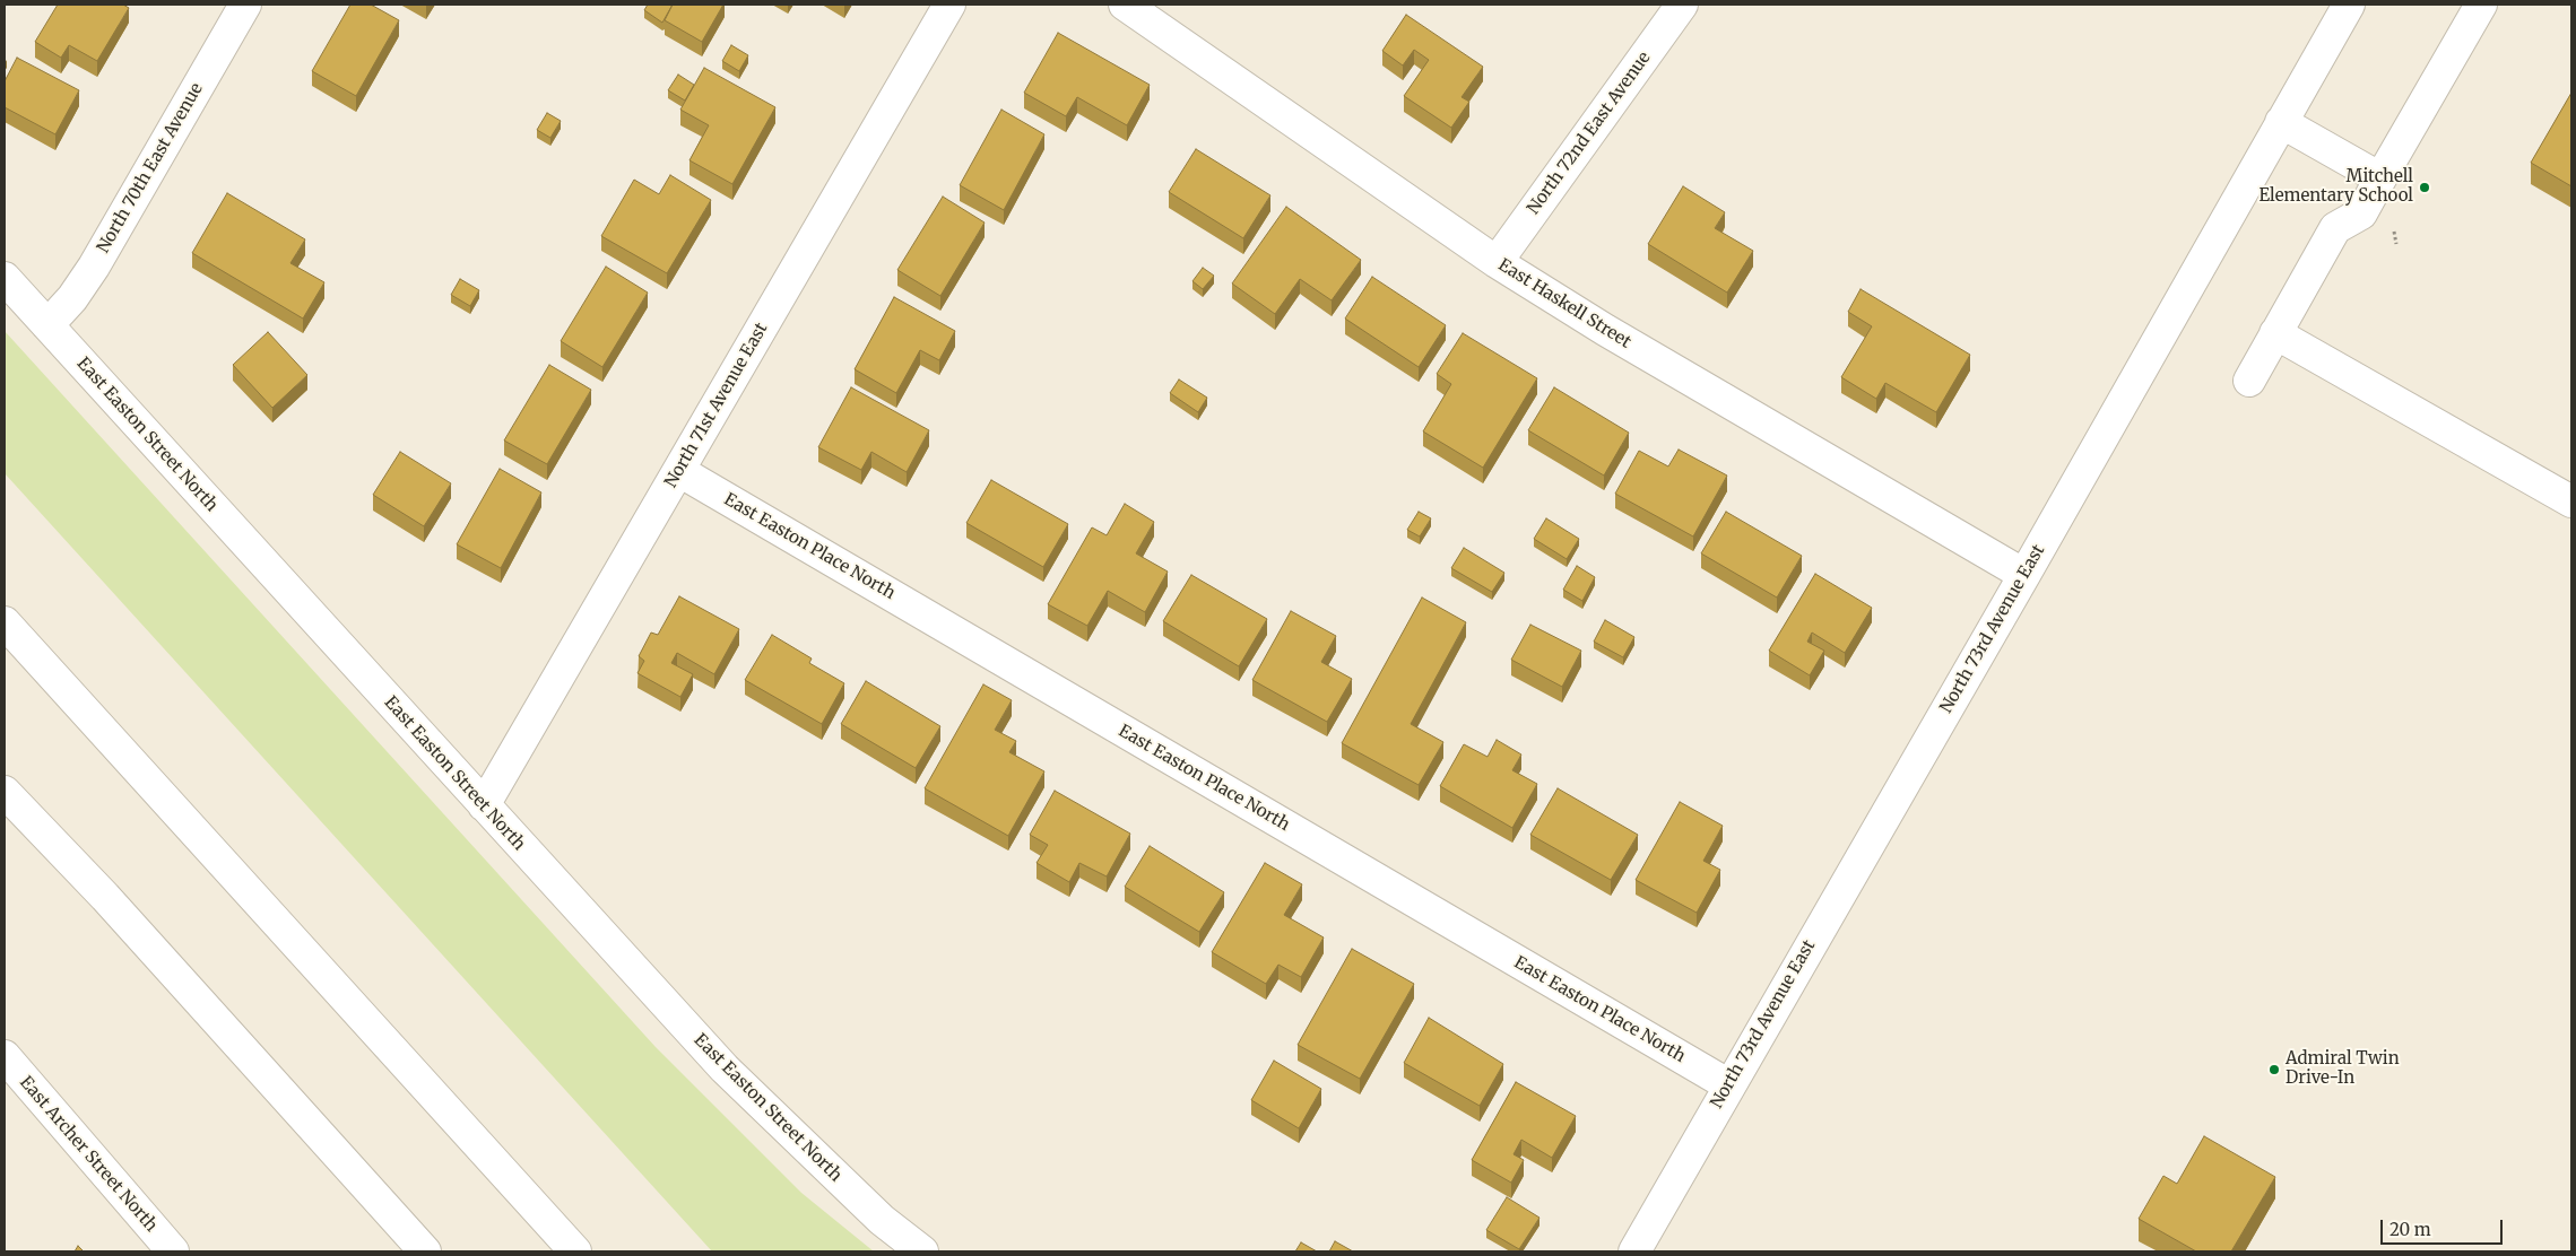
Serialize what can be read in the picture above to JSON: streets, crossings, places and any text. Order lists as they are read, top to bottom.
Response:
{
  "streets": {
    "main road": [
      "North 72nd East Avenue",
      "North 70th East Avenue",
      "East Haskell Street",
      "North 71st Avenue East",
      "East Easton Street North",
      "East Easton Place North",
      "North 73rd Avenue East",
      "East Archer Street North"
    ]
  },
  "crossings": [
    ["North 72nd East Avenue", "East Haskell Street"],
    ["North 70th East Avenue", "East Easton Street North"],
    ["East Haskell Street", "North 73rd Avenue East"],
    ["North 71st Avenue East", "East Easton Street North"],
    ["North 71st Avenue East", "East Easton Place North"],
    ["East Easton Place North", "North 73rd Avenue East"]
  ],
  "places": ["Mitchell Elementary School", "Admiral Twin Drive-In"],
  "scale_bar": "20 m"
}
